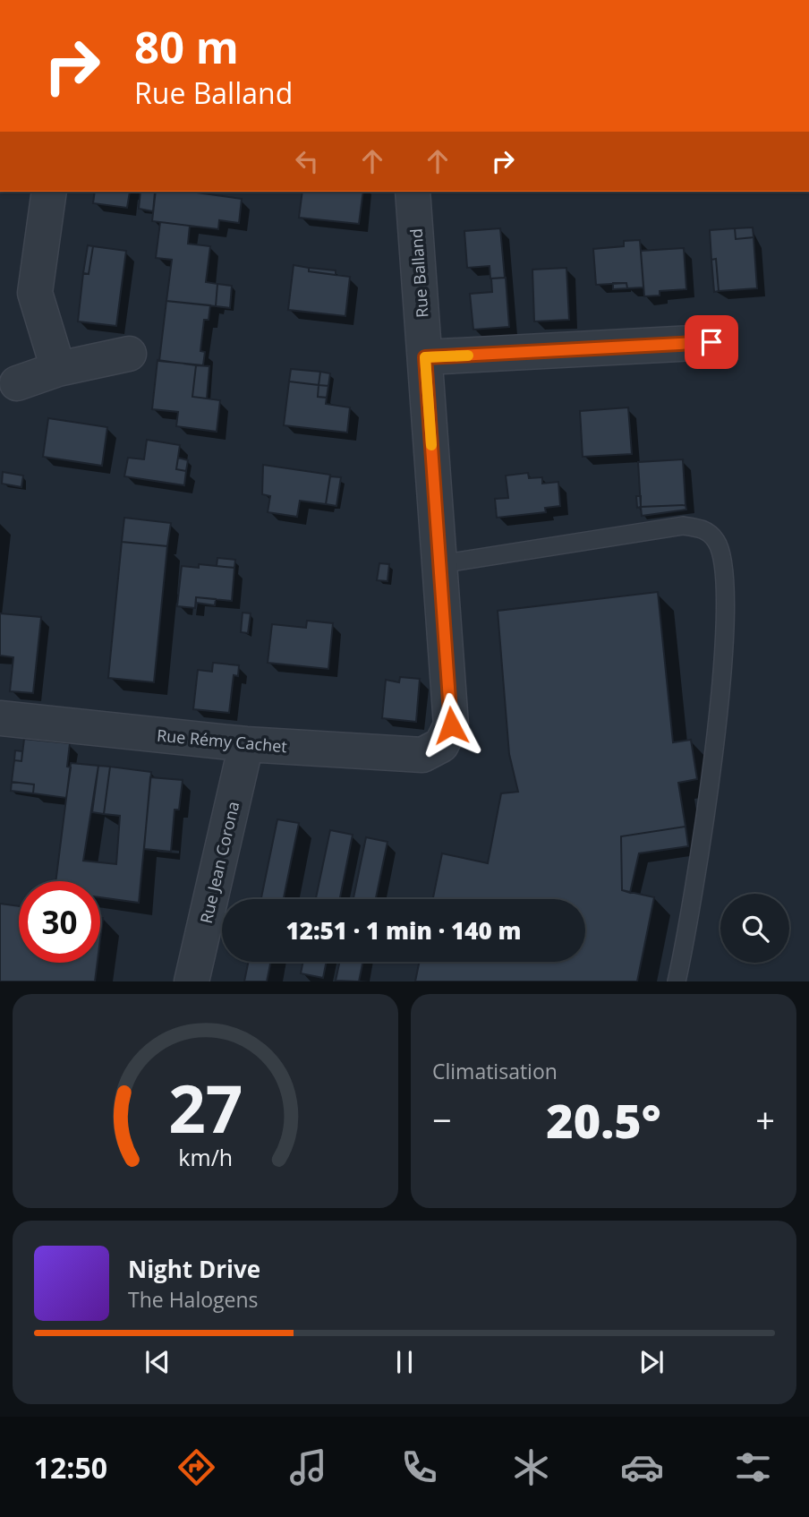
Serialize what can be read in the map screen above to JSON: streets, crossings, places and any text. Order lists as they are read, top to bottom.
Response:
{
  "streets": {
    "street": ["Rue Balland", "Rue Rémy Cachet", "Rue Jean Corona"]
  },
  "crossings": [
    ["Rue Balland", "Rue Rémy Cachet"],
    ["Rue Rémy Cachet", "Rue Jean Corona"]
  ],
  "page": {
    "turn": ["80 m", "Rue Balland"],
    "limit": "30",
    "trip": "12:51 · 1 min · 140 m",
    "tile": "Climatisation",
    "heat": ["−", "20.5°", "+"],
    "song": ["Night Drive", "The Halogens"],
    "tabs": "12:50",
    "gauge": ["27", "km/h"]
  }
}
